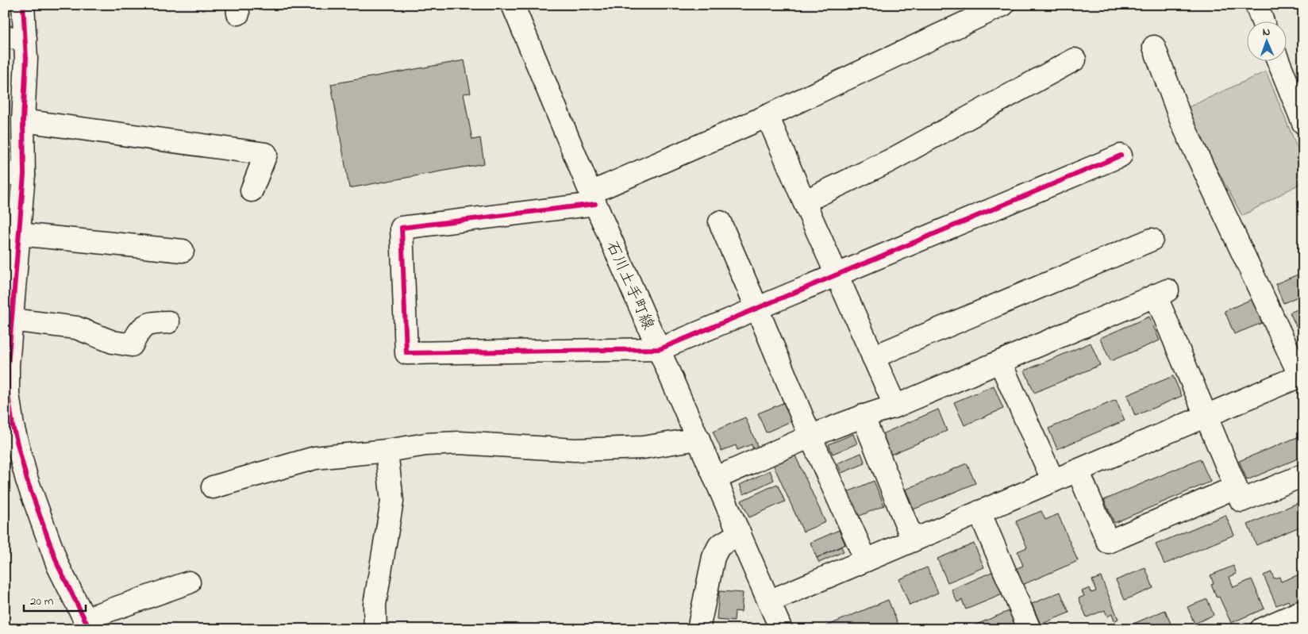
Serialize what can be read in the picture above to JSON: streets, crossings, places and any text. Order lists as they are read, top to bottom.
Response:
{
  "streets": {
    "street": ["石川土手町線"]
  },
  "scale_bar": "20 m",
  "north": "top"
}
